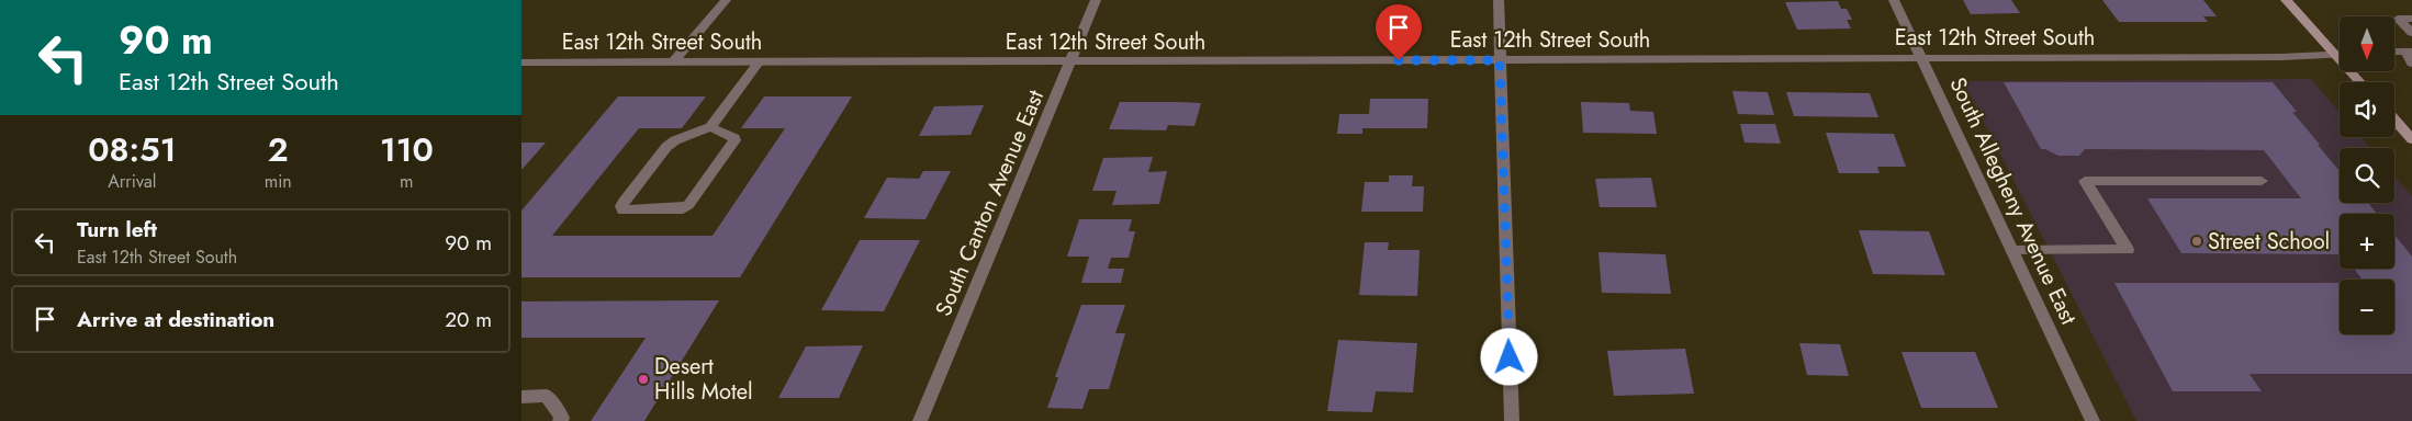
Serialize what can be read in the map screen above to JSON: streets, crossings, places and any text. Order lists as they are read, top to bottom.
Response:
{
  "streets": {
    "street": ["East 12th Street South", "South Allegheny Avenue East", "South Canton Avenue East"]
  },
  "crossings": [
    ["East 12th Street South", "South Allegheny Avenue East"],
    ["East 12th Street South", "South Canton Avenue East"]
  ],
  "places": ["Street School", "Desert Hills Motel"],
  "north": "bottom",
  "page": {
    "turn": ["90 m", "East 12th Street South"],
    "map_buttons": ["+", "−"],
    "eta": [
      "08:51",
      "Arrival",
      "2",
      "min",
      "110",
      "m"
    ],
    "list": [
      {
        "name": "Turn left",
        "note": "East 12th Street South",
        "value": "90 m"
      },
      {
        "name": "Arrive at destination",
        "value": "20 m"
      }
    ]
  }
}
